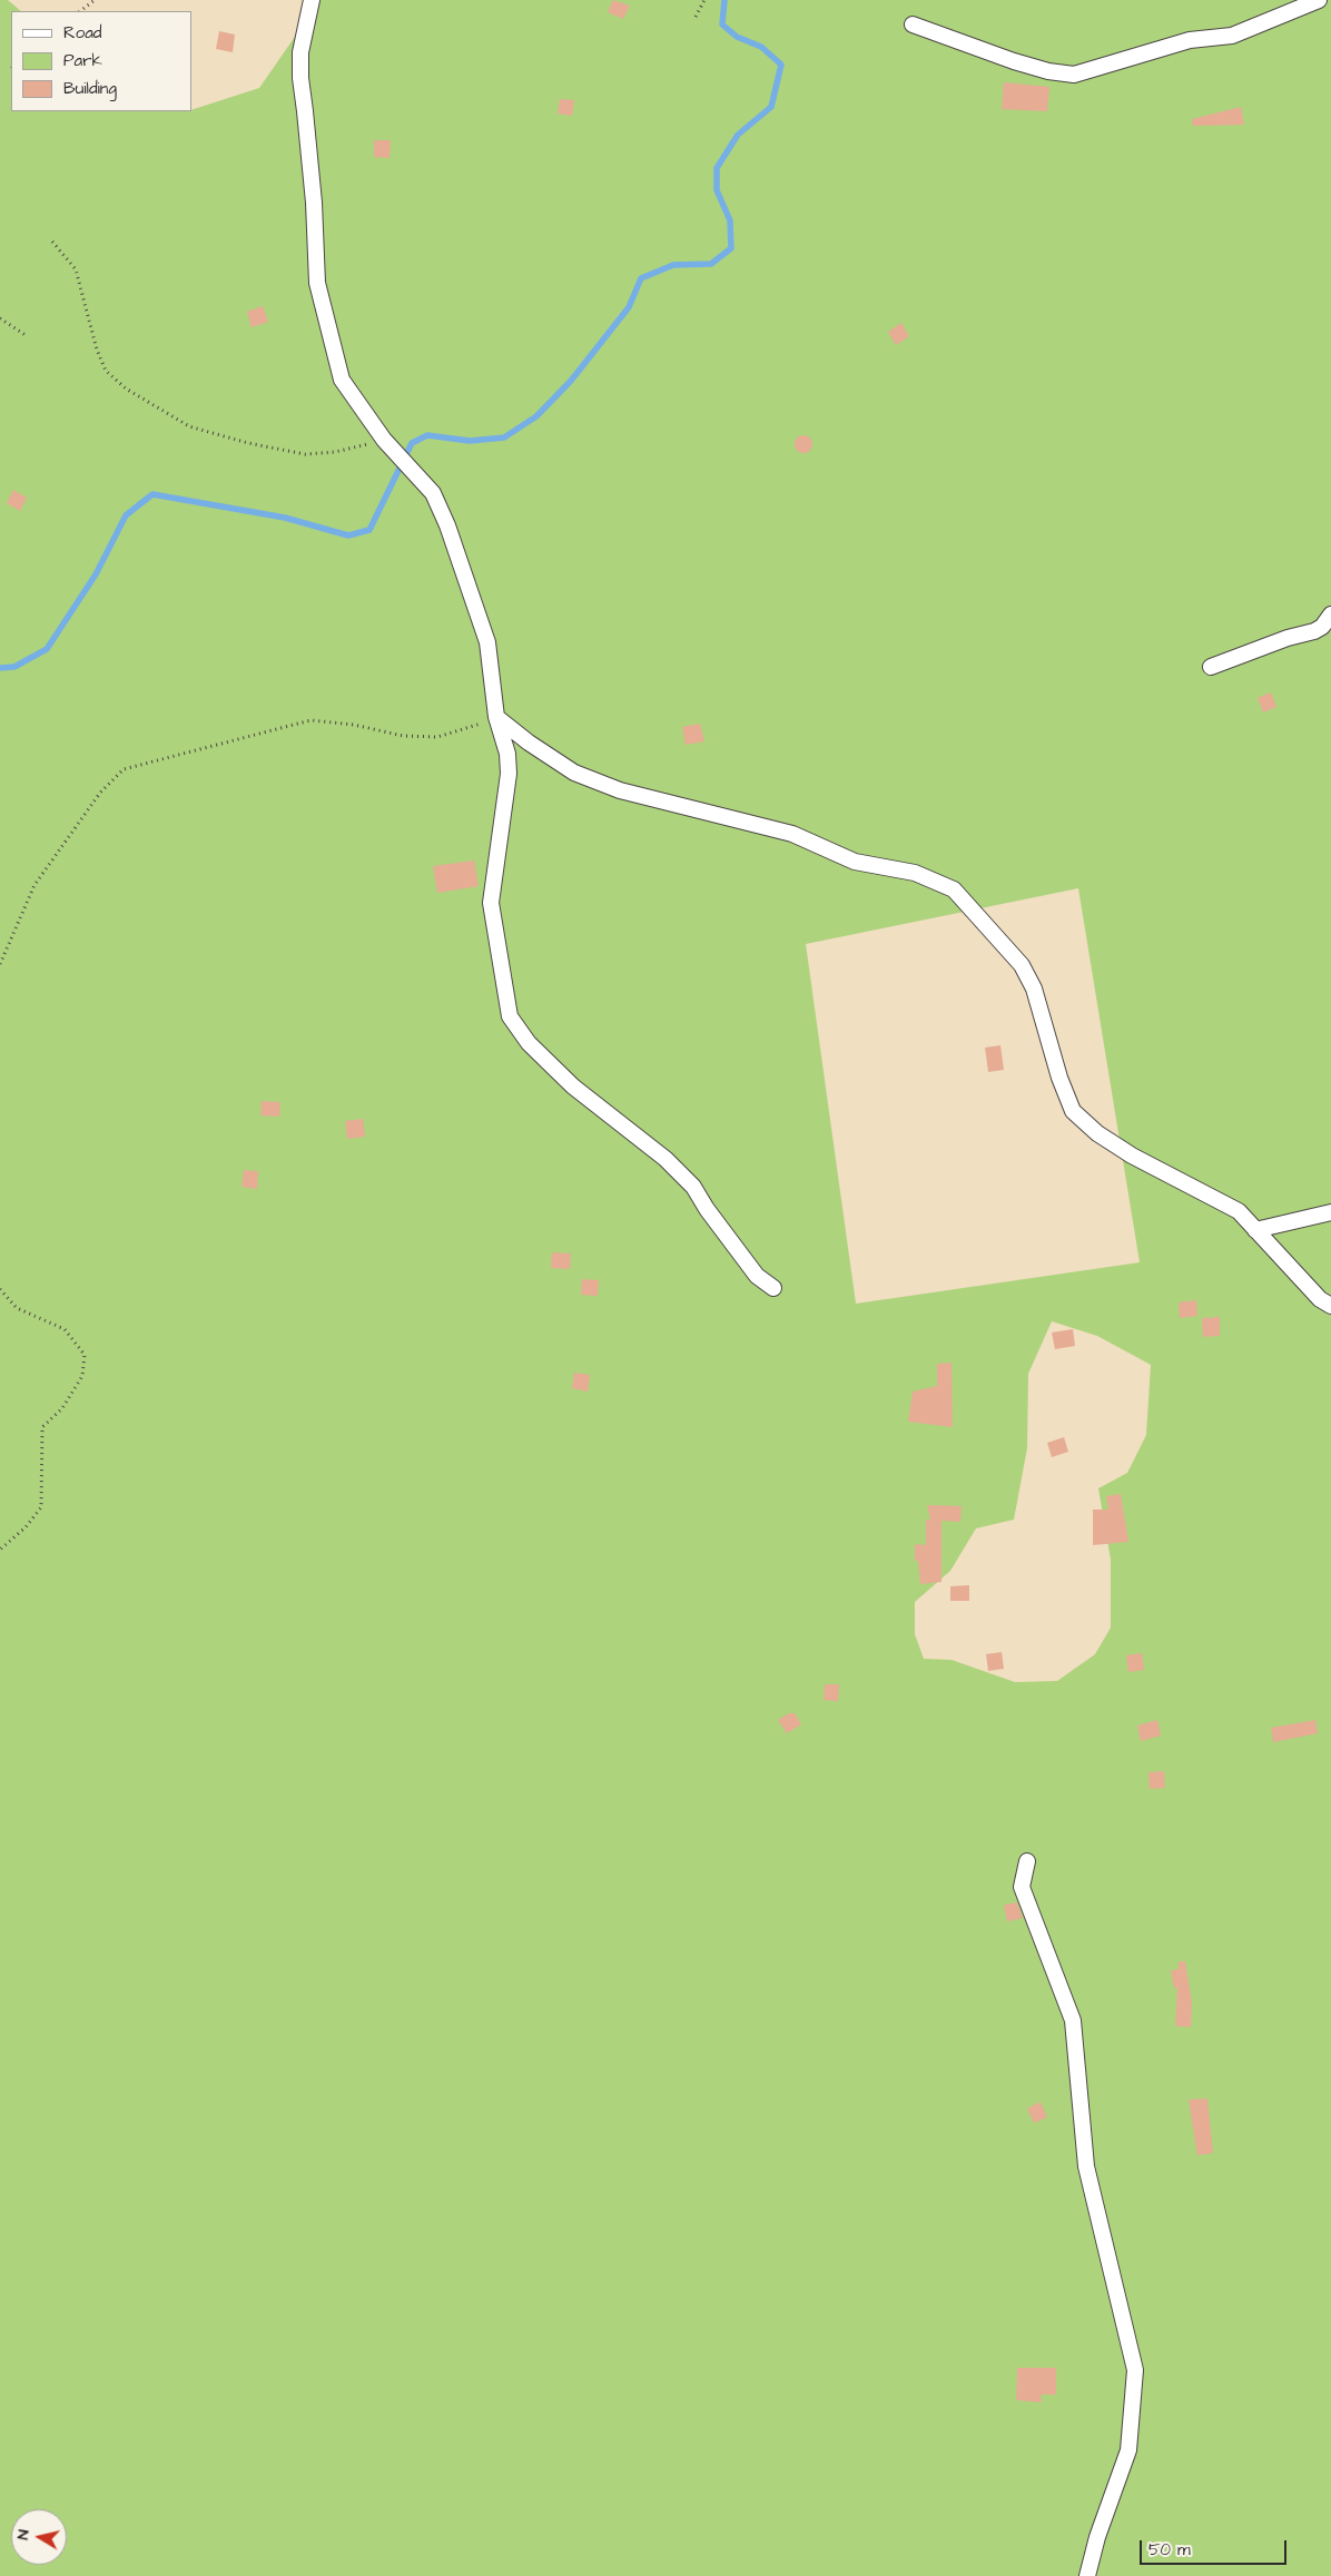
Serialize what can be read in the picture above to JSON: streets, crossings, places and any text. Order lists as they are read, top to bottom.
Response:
{
  "legend": ["Road", "Park", "Building"],
  "scale_bar": "50 m",
  "north": "left"
}
